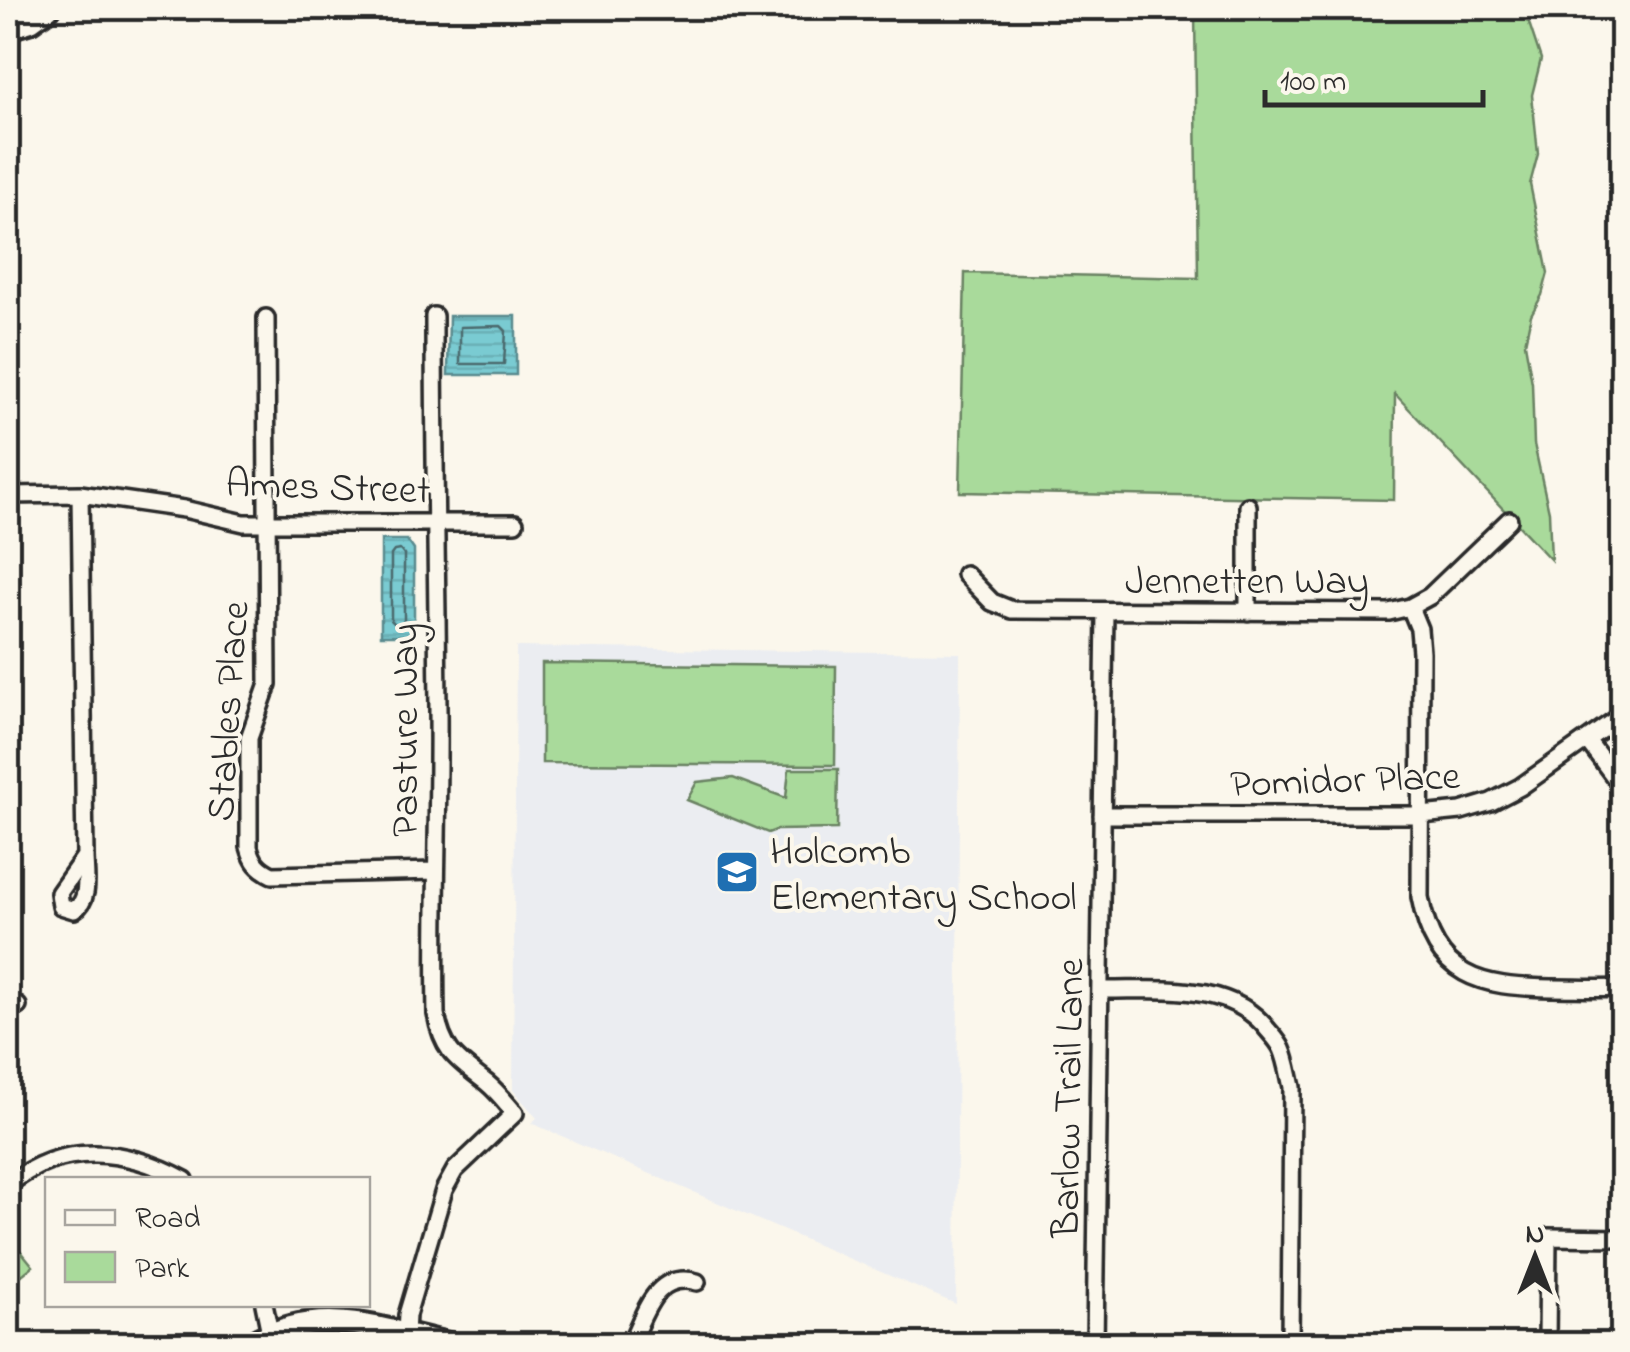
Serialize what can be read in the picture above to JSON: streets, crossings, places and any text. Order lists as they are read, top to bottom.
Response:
{
  "streets": {
    "street": [
      "Ames Street",
      "Jennetten Way",
      "Stables Place",
      "Pasture Way",
      "Pomidor Place",
      "Barlow Trail Lane"
    ]
  },
  "crossings": [
    ["Ames Street", "Stables Place"],
    ["Ames Street", "Pasture Way"],
    ["Jennetten Way", "Barlow Trail Lane"],
    ["Stables Place", "Pasture Way"],
    ["Pomidor Place", "Barlow Trail Lane"]
  ],
  "places": {
    "school or university": ["Holcomb Elementary School"]
  },
  "legend": ["Road", "Park"],
  "scale_bar": "100 m",
  "north": "top"
}
